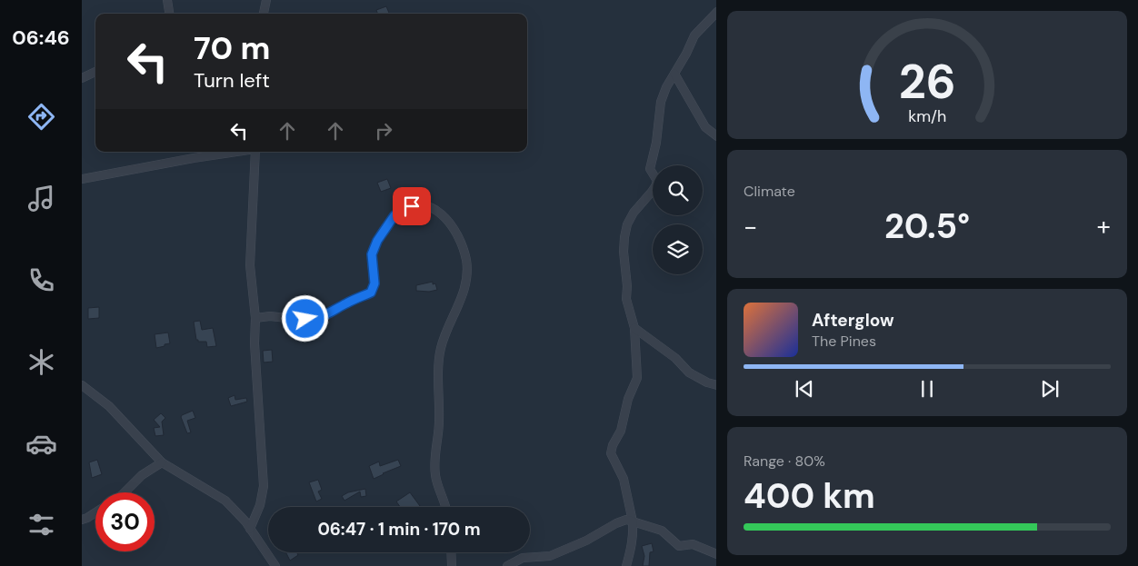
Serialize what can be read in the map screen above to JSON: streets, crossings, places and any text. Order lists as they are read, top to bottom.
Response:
{
  "page": {
    "tabs": "06:46",
    "turn": ["70 m", "Turn left"],
    "tile": [
      "Climate",
      ["Range · 80%", "400 km"]
    ],
    "heat": ["−", "20.5°", "+"],
    "song": ["Afterglow", "The Pines"],
    "limit": "30",
    "trip": "06:47 · 1 min · 170 m",
    "gauge": ["26", "km/h"]
  }
}
